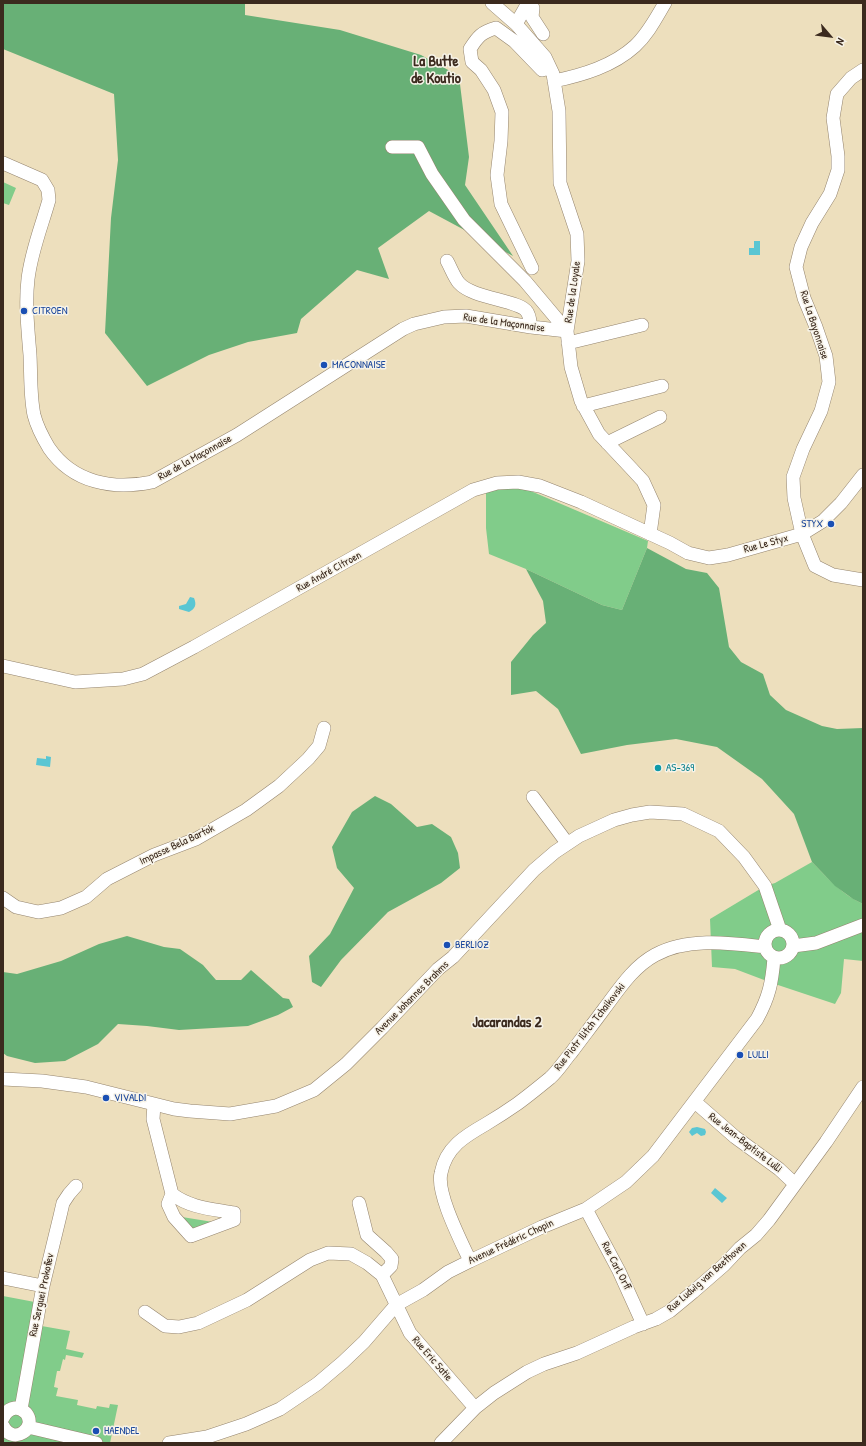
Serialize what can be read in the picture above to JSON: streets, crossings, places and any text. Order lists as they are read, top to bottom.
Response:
{
  "streets": {
    "street": [
      "Rue de la Loyale",
      "Rue de la Maçonnaise",
      "Rue La Bayonnaise",
      "Rue Le Styx",
      "Rue André Citroen",
      "Impasse Bela Bartok",
      "Avenue Johannes Brahms",
      "Rue Piotr Ilitch Tchaikovski",
      "Rue Jean-Baptiste Lulli",
      "Avenue Frédéric Chopin",
      "Rue Carl Orff",
      "Rue Ludwig van Beethoven",
      "Rue Serguei Prokofiev",
      "Rue Eric Satie"
    ]
  },
  "crossings": [
    ["Rue de la Loyale", "Rue de la Maçonnaise"],
    ["Rue de la Loyale", "Rue Le Styx"],
    ["Rue de la Loyale", "Rue André Citroen"],
    ["Rue La Bayonnaise", "Rue Le Styx"],
    ["Rue Le Styx", "Rue André Citroen"],
    ["Avenue Johannes Brahms", "Rue Piotr Ilitch Tchaikovski"],
    ["Avenue Johannes Brahms", "Avenue Frédéric Chopin"],
    ["Rue Piotr Ilitch Tchaikovski", "Avenue Frédéric Chopin"],
    ["Rue Jean-Baptiste Lulli", "Avenue Frédéric Chopin"],
    ["Rue Jean-Baptiste Lulli", "Rue Ludwig van Beethoven"],
    ["Avenue Frédéric Chopin", "Rue Carl Orff"],
    ["Avenue Frédéric Chopin", "Rue Eric Satie"],
    ["Rue Carl Orff", "Rue Ludwig van Beethoven"],
    ["Rue Ludwig van Beethoven", "Rue Eric Satie"]
  ],
  "districts": ["La Butte de Koutio", "Jacarandas 2"],
  "places": [
    "CITROEN",
    "MACONNAISE",
    "STYX",
    "AS-369",
    "BERLIOZ",
    "LULLI",
    "VIVALDI",
    "HAENDEL"
  ],
  "north": "bottom right"
}
